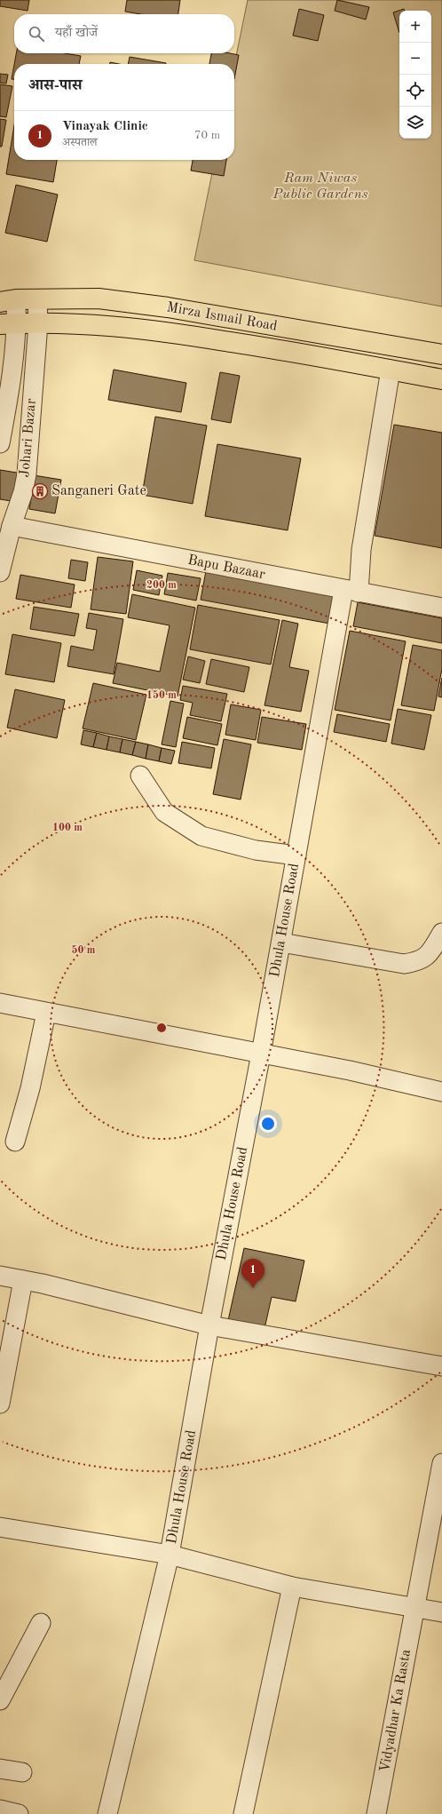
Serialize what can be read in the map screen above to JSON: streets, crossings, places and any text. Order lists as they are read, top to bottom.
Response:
{
  "streets": {
    "highway": ["Mirza Ismail Road"],
    "street": [
      "Johari Bazar",
      "Bapu Bazaar",
      "Dhula House Road",
      "Vidyadhar Ka Rasta"
    ]
  },
  "crossings": [
    ["Mirza Ismail Road", "Johari Bazar"],
    ["Mirza Ismail Road", "Dhula House Road"],
    ["Johari Bazar", "Bapu Bazaar"],
    ["Bapu Bazaar", "Dhula House Road"]
  ],
  "parks": ["Ram Niwas Public Gardens"],
  "places": {
    "building": ["Sanganeri Gate"]
  },
  "page": {
    "map_buttons": ["+", "−"],
    "search": "यहाँ खोजें",
    "heading": "आस-पास",
    "list": [
      {
        "mark": "1",
        "name": "Vinayak Clinic",
        "note": "अस्पताल",
        "value": "70 m"
      }
    ],
    "pins": "1"
  },
  "rings": [
    "200 m",
    "150 m",
    "100 m",
    "50 m"
  ]
}
